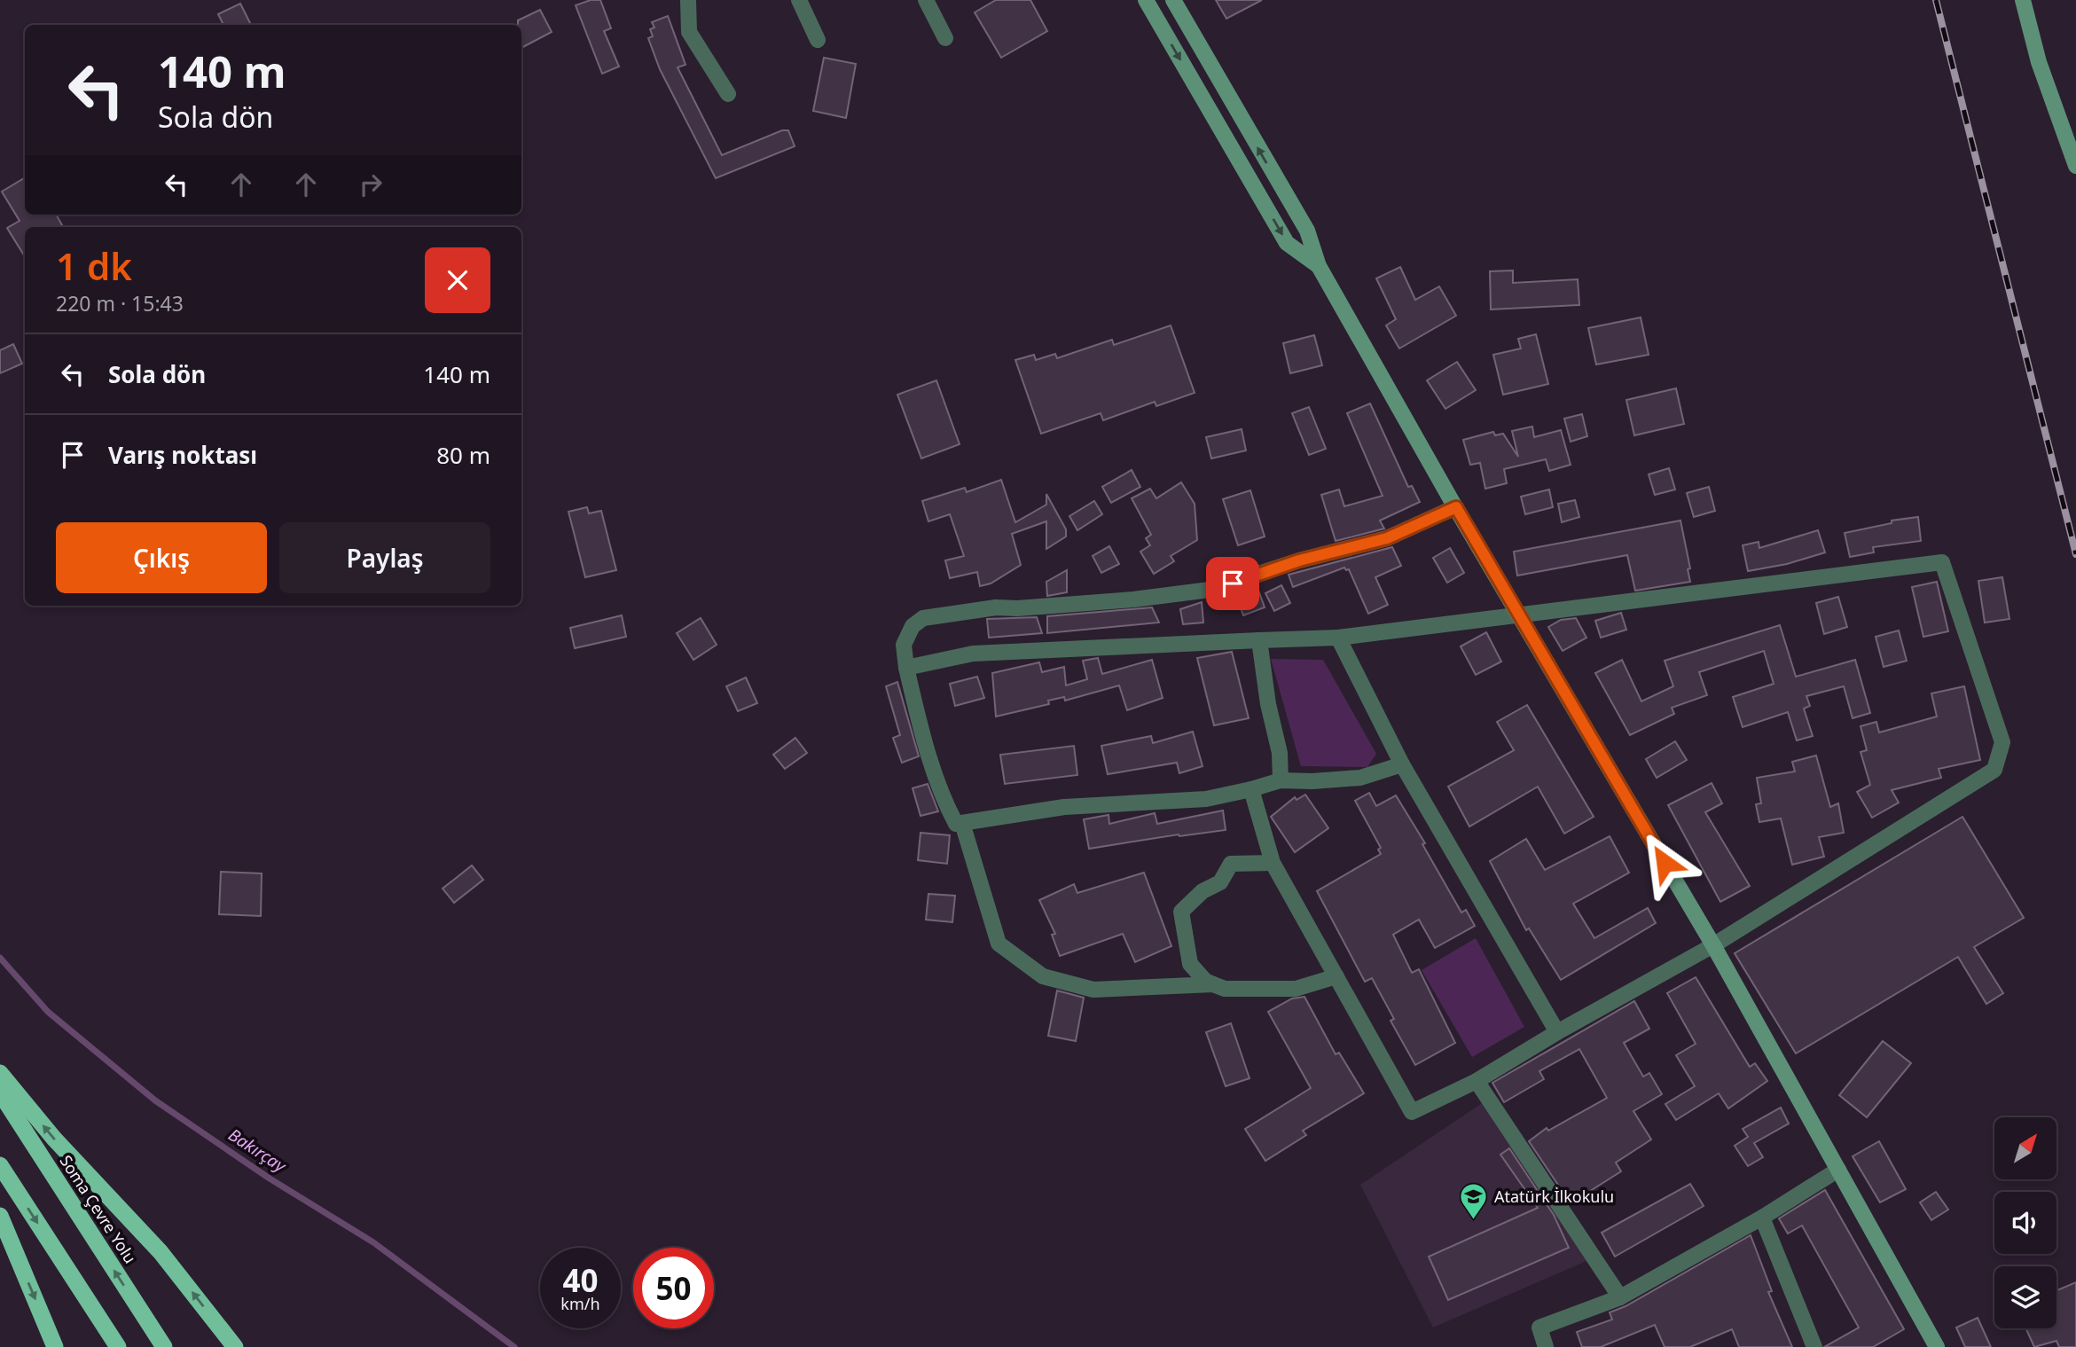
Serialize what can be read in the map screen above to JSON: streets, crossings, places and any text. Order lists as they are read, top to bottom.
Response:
{
  "streets": {
    "highway": ["Soma Çevre Yolu"]
  },
  "water": ["Bakırçay"],
  "places": {
    "school or university": ["Atatürk İlkokulu"]
  },
  "north": "top right",
  "page": {
    "turn": ["140 m", "Sola dön"],
    "heading": ["1 dk", "220 m · 15:43"],
    "list": [
      {
        "name": "Sola dön",
        "value": "140 m"
      },
      {
        "name": "Varış noktası",
        "value": "80 m"
      }
    ],
    "buttons": ["Çıkış", "Paylaş"],
    "speed": "40 km/h",
    "limit": "50"
  }
}
